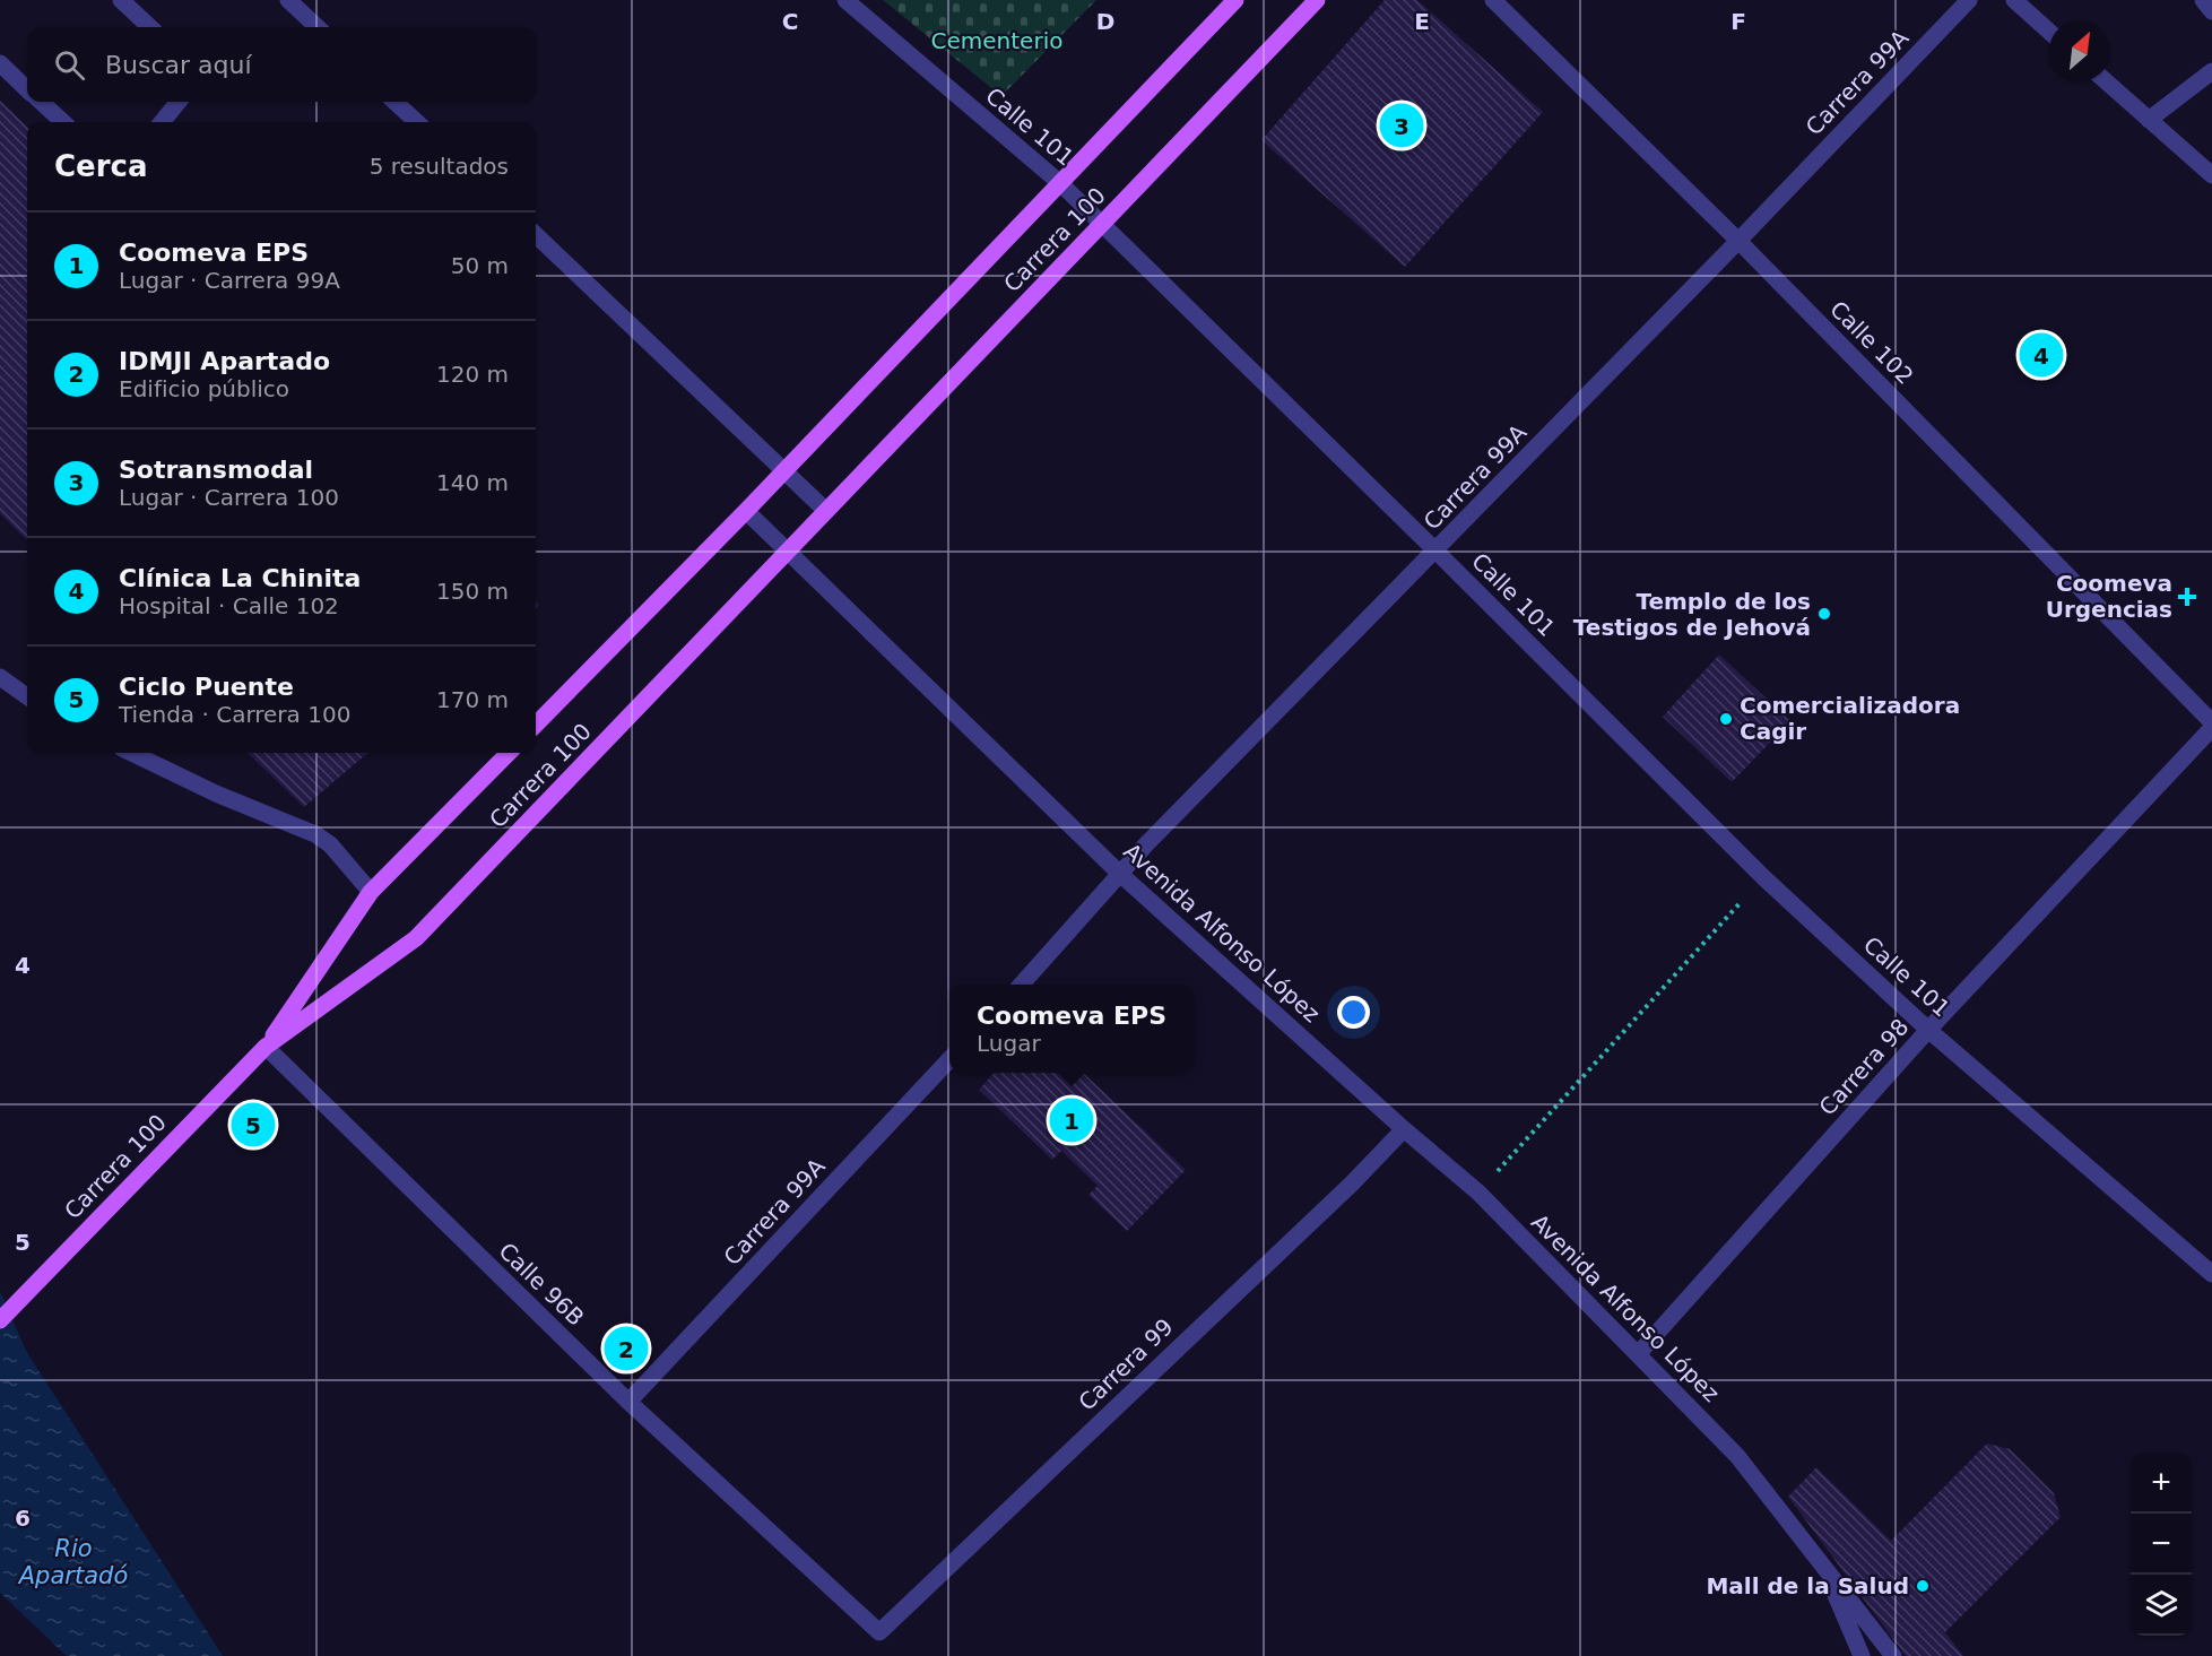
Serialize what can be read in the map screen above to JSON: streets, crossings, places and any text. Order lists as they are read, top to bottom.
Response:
{
  "streets": {
    "main road": ["Carrera 100"],
    "street": [
      "Carrera 99A",
      "Calle 101",
      "Calle 102",
      "Avenida Alfonso López",
      "Carrera 98",
      "Calle 96B",
      "Carrera 99"
    ]
  },
  "crossings": [
    ["Carrera 99A", "Calle 101"],
    ["Carrera 99A", "Calle 102"],
    ["Carrera 99A", "Avenida Alfonso López"],
    ["Carrera 99A", "Calle 96B"],
    ["Calle 101", "Carrera 100"],
    ["Calle 101", "Carrera 98"],
    ["Carrera 100", "Avenida Alfonso López"],
    ["Carrera 100", "Calle 96B"],
    ["Avenida Alfonso López", "Carrera 98"],
    ["Avenida Alfonso López", "Carrera 99"],
    ["Calle 96B", "Carrera 99"]
  ],
  "water": ["Rio Apartadó"],
  "parks": ["Cementerio"],
  "places": {
    "health": ["Coomeva Urgencias"],
    "other": ["Templo de los Testigos de Jehová", "Comercializadora Cagir", "Mall de la Salud"]
  },
  "north": "top right",
  "page": {
    "search": "Buscar aquí",
    "pins": [
      "3",
      "4",
      "1",
      "5",
      "2"
    ],
    "heading": ["Cerca", "5 resultados"],
    "list": [
      {
        "mark": "1",
        "name": "Coomeva EPS",
        "note": "Lugar · Carrera 99A",
        "value": "50 m"
      },
      {
        "mark": "2",
        "name": "IDMJI Apartado",
        "note": "Edificio público",
        "value": "120 m"
      },
      {
        "mark": "3",
        "name": "Sotransmodal",
        "note": "Lugar · Carrera 100",
        "value": "140 m"
      },
      {
        "mark": "4",
        "name": "Clínica La Chinita",
        "note": "Hospital · Calle 102",
        "value": "150 m"
      },
      {
        "mark": "5",
        "name": "Ciclo Puente",
        "note": "Tienda · Carrera 100",
        "value": "170 m"
      }
    ],
    "popup": ["Coomeva EPS", "Lugar"],
    "map_buttons": ["+", "−"]
  },
  "grid": {
    "columns": [
      "C",
      "D",
      "E",
      "F"
    ],
    "rows": ["4", "5", "6"]
  }
}
